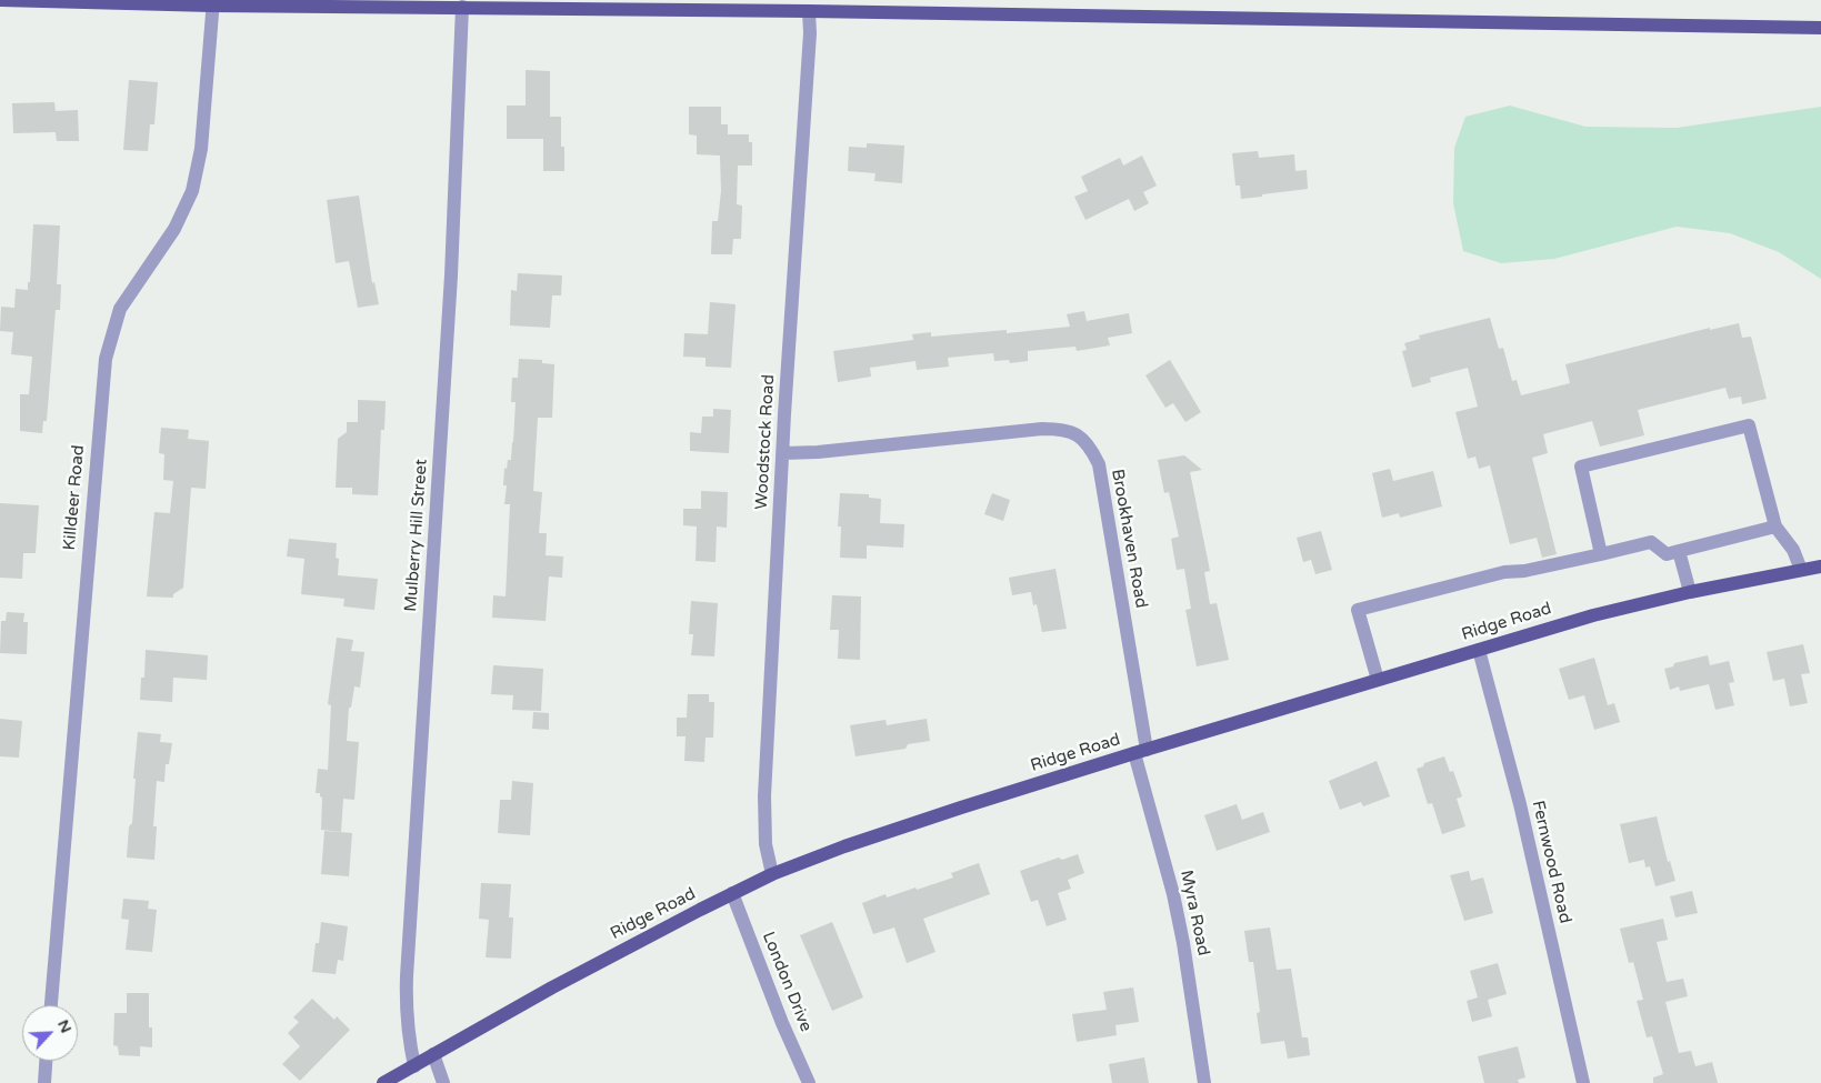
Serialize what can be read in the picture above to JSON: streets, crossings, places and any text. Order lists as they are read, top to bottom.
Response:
{
  "streets": {
    "main road": ["Ridge Road"],
    "street": [
      "Woodstock Road",
      "Killdeer Road",
      "Mulberry Hill Street",
      "Brookhaven Road",
      "Fernwood Road",
      "Myra Road",
      "London Drive"
    ]
  },
  "crossings": [
    ["Woodstock Road", "Brookhaven Road"],
    ["Woodstock Road", "Ridge Road"],
    ["Mulberry Hill Street", "Ridge Road"],
    ["Brookhaven Road", "Ridge Road"],
    ["Brookhaven Road", "Myra Road"],
    ["Ridge Road", "Fernwood Road"],
    ["Ridge Road", "Myra Road"],
    ["Ridge Road", "London Drive"]
  ],
  "north": "top right"
}
